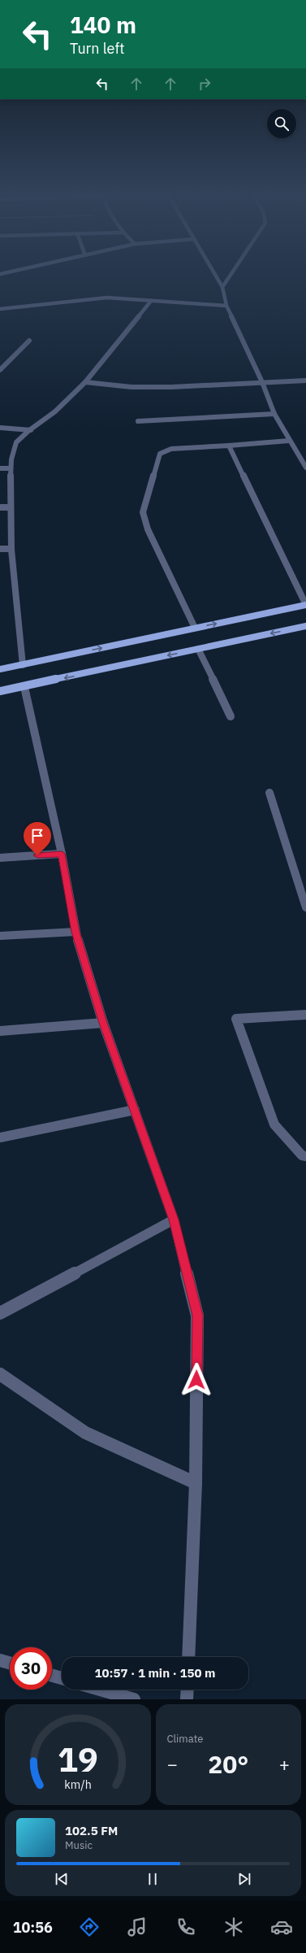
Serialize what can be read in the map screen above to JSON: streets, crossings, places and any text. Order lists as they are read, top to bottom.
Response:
{
  "page": {
    "turn": ["140 m", "Turn left"],
    "limit": "30",
    "trip": "10:57 · 1 min · 150 m",
    "tile": "Climate",
    "heat": ["−", "20°", "+"],
    "song": ["102.5 FM", "Music"],
    "tabs": "10:56",
    "gauge": ["19", "km/h"]
  }
}
